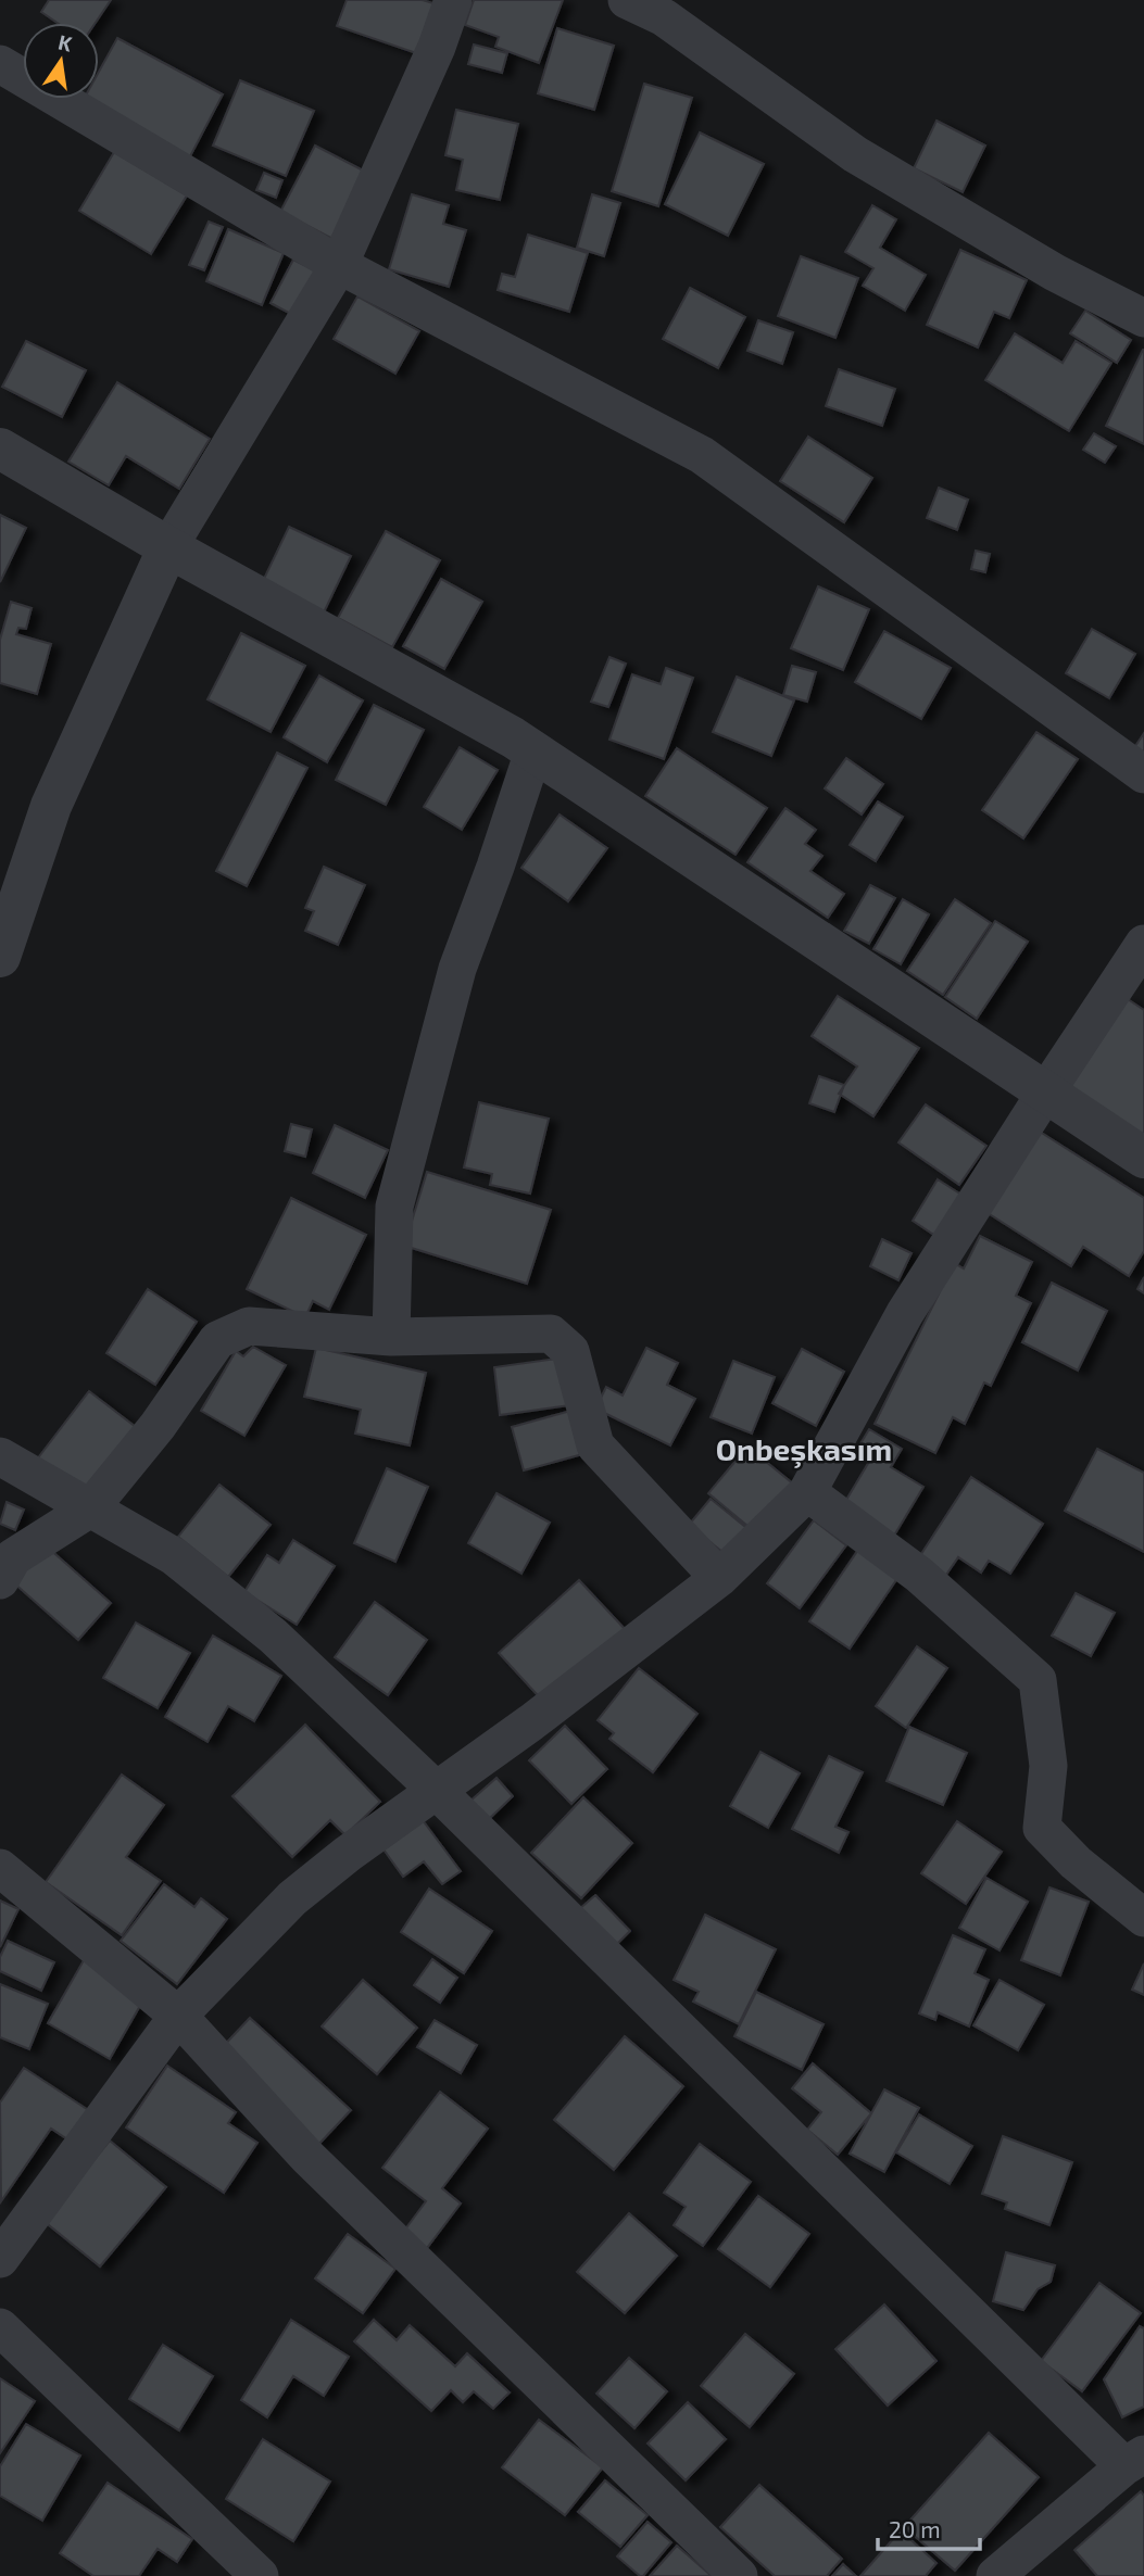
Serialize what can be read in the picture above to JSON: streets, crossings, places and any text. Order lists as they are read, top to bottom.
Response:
{
  "districts": ["Onbeşkasım"],
  "scale_bar": "20 m",
  "north": "top"
}
